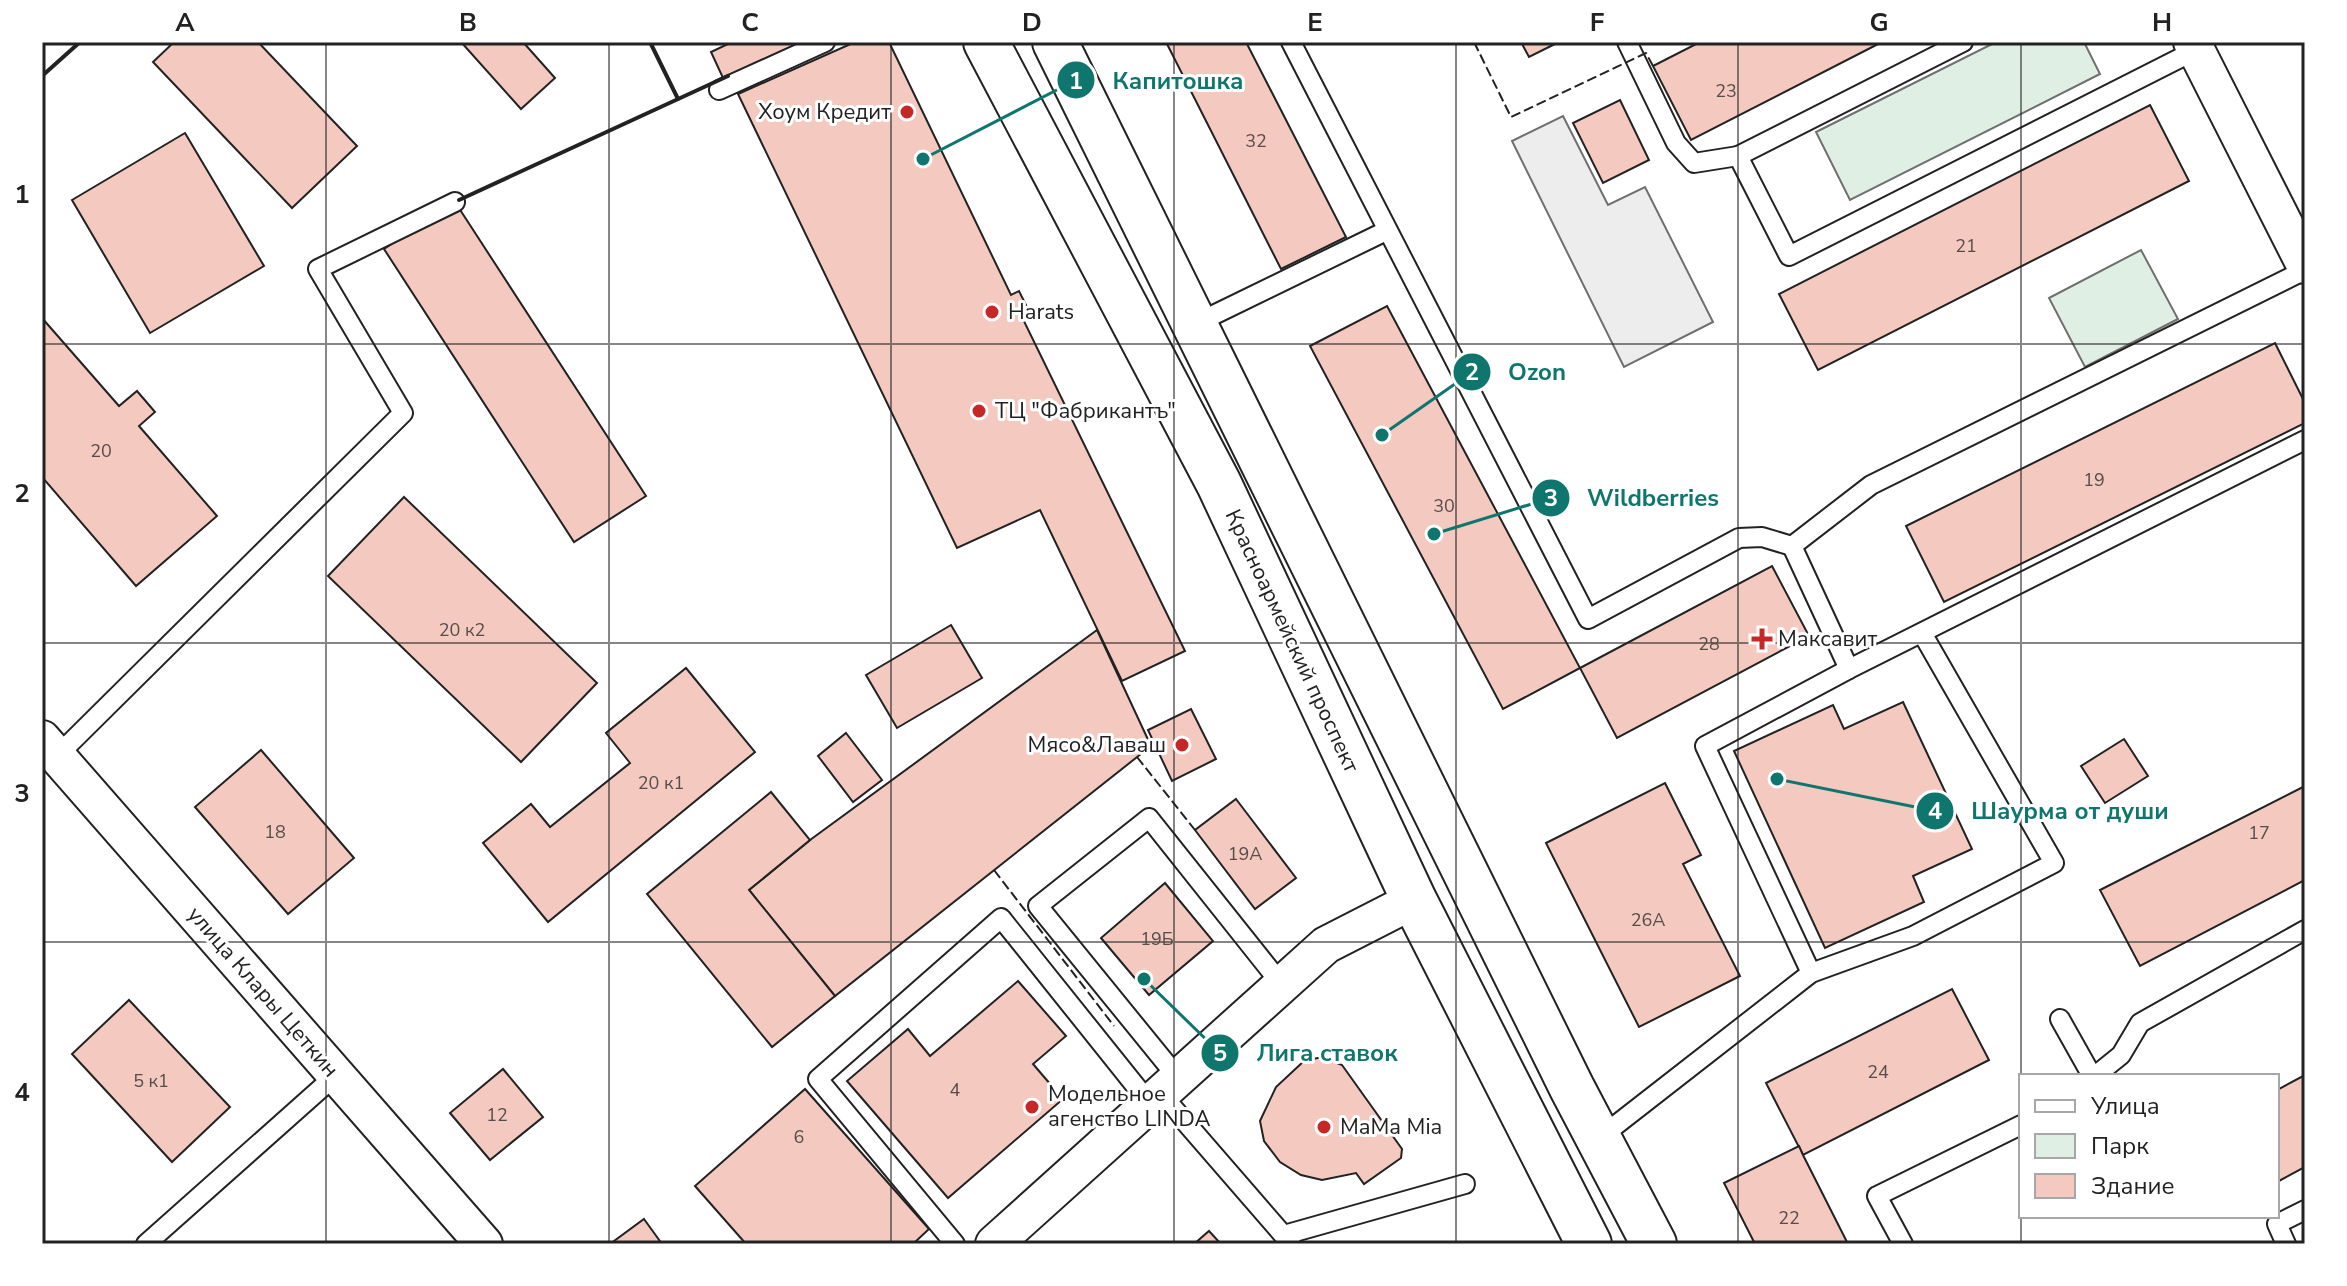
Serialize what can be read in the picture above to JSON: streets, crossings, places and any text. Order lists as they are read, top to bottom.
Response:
{
  "streets": {
    "main road": ["Красноармейский проспект"],
    "street": ["улица Клары Цеткин"]
  },
  "places": {
    "other": [
      "Хоум Кредит",
      "Капитошка",
      "Harats",
      "ТЦ \"Фабрикантъ\"",
      "Ozon",
      "Wildberries",
      "Мясо&Лаваш",
      "Шаурма от души",
      "Лига ставок",
      "Модельное агенство LINDA",
      "MaMa Mia"
    ],
    "health": ["Максавит"]
  },
  "house_numbers": [
    "23",
    "32",
    "21",
    "20",
    "19",
    "30",
    "20 к2",
    "28",
    "20 к1",
    "18",
    "17",
    "19А",
    "26А",
    "19Б",
    "24",
    "5 к1",
    "4",
    "12",
    "6",
    "22"
  ],
  "legend": ["Улица", "Парк", "Здание"],
  "grid": {
    "columns": [
      "A",
      "B",
      "C",
      "D",
      "E",
      "F",
      "G",
      "H"
    ],
    "rows": [
      "1",
      "2",
      "3",
      "4"
    ]
  }
}
